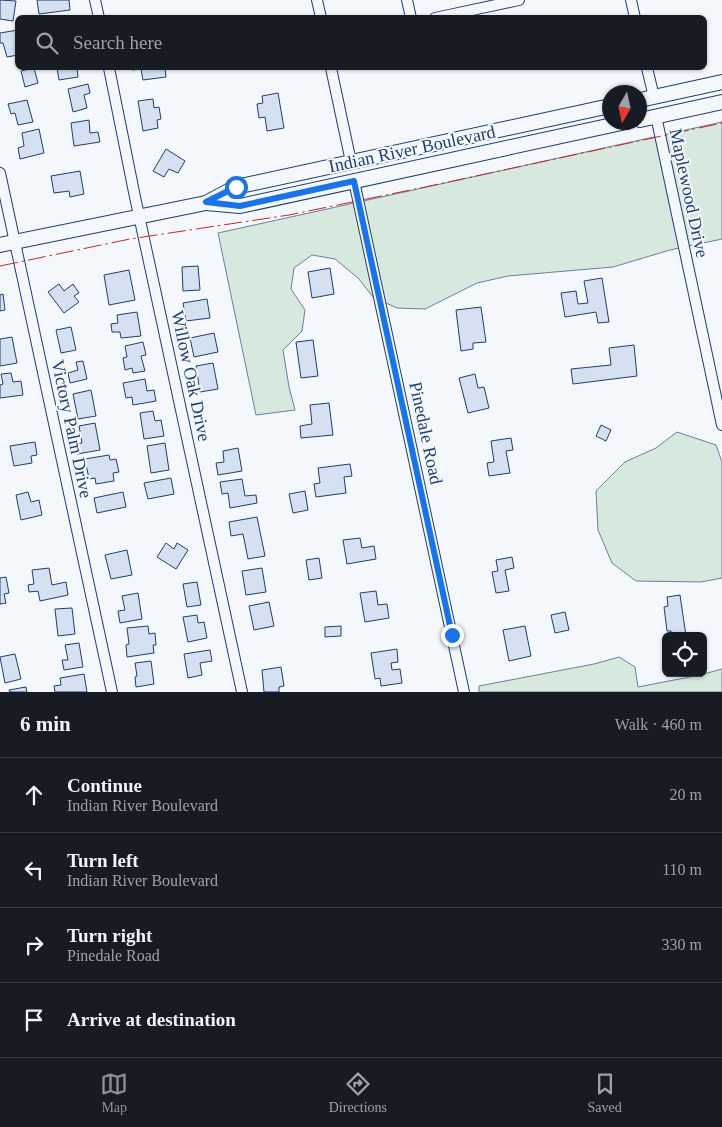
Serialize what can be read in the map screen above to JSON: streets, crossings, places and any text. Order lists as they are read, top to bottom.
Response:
{
  "streets": {
    "main road": ["Indian River Boulevard"],
    "street": [
      "Maplewood Drive",
      "Willow Oak Drive",
      "Victory Palm Drive",
      "Pinedale Road"
    ]
  },
  "crossings": [
    ["Indian River Boulevard", "Willow Oak Drive"],
    ["Indian River Boulevard", "Victory Palm Drive"],
    ["Indian River Boulevard", "Pinedale Road"]
  ],
  "north": "bottom",
  "page": {
    "search": "Search here",
    "heading": ["6 min", "Walk · 460 m"],
    "list": [
      ["Continue", "Indian River Boulevard", "20 m"],
      ["Turn left", "Indian River Boulevard", "110 m"],
      ["Turn right", "Pinedale Road", "330 m"],
      "Arrive at destination"
    ],
    "nav": ["Map", "Directions", "Saved"]
  }
}
